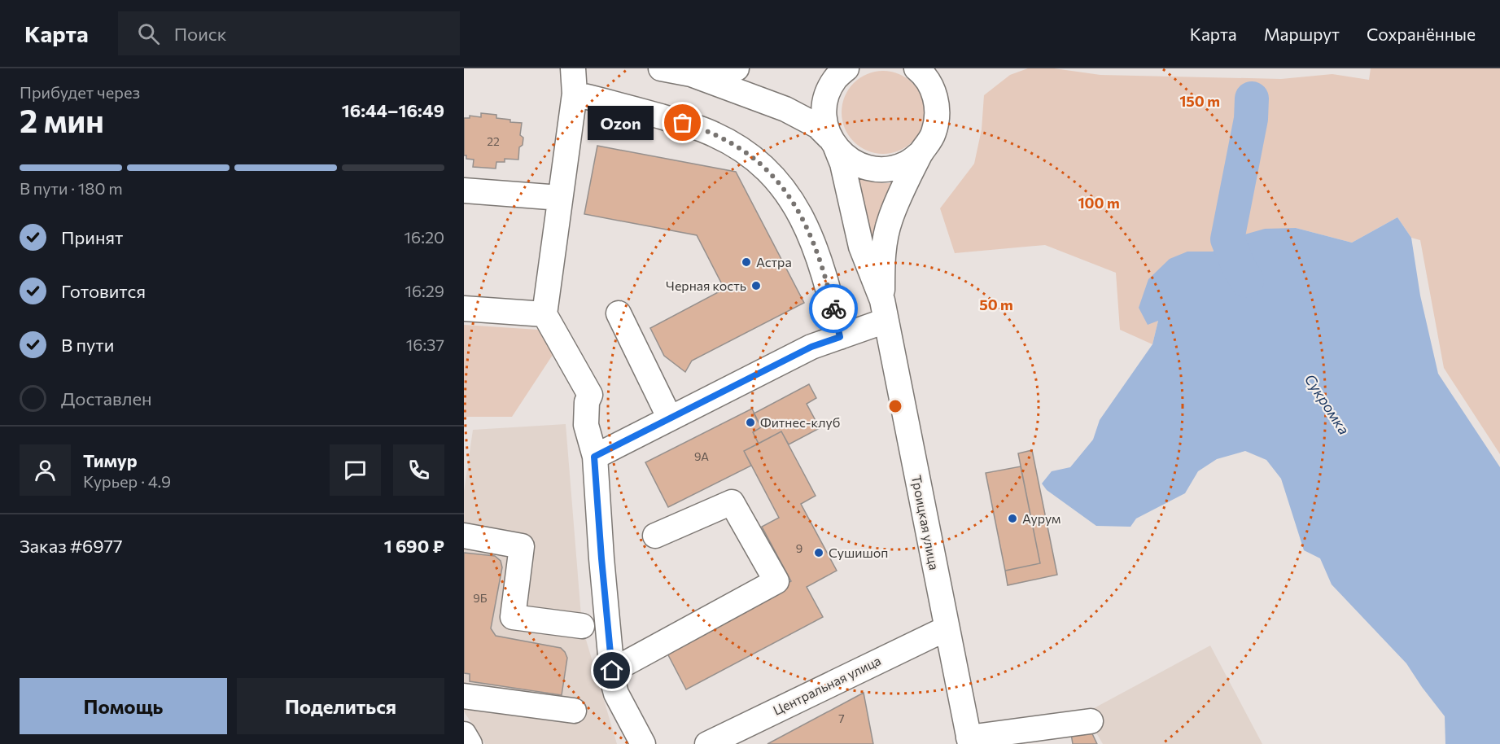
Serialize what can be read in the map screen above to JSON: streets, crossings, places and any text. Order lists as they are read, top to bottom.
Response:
{
  "streets": {
    "street": ["Троицкая улица", "Центральная улица"]
  },
  "crossings": [
    ["Троицкая улица", "Центральная улица"]
  ],
  "water": ["Сукромка"],
  "places": [
    "Ozon",
    "Астра",
    "Черная кость",
    "Фитнес-клуб",
    "Аурум",
    "Сушишоп"
  ],
  "house_numbers": [
    "22",
    "9А",
    "9",
    "9Б",
    "7"
  ],
  "page": {
    "header": "Карта",
    "search": "Поиск",
    "nav": ["Карта", "Маршрут", "Сохранённые"],
    "heading": ["2 мин", "Прибудет через", "16:44–16:49"],
    "panel": [
      "Тимур",
      "Курьер · 4.9",
      "Заказ #6977",
      "1 690 ₽"
    ],
    "bubble": "Ozon",
    "bar": "В пути · 180 m",
    "list": [
      ["Принят", "16:20"],
      ["Готовится", "16:29"],
      ["В пути", "16:37"],
      "Доставлен"
    ],
    "buttons": ["Помощь", "Поделиться"]
  },
  "rings": ["150 m", "100 m", "50 m"]
}
